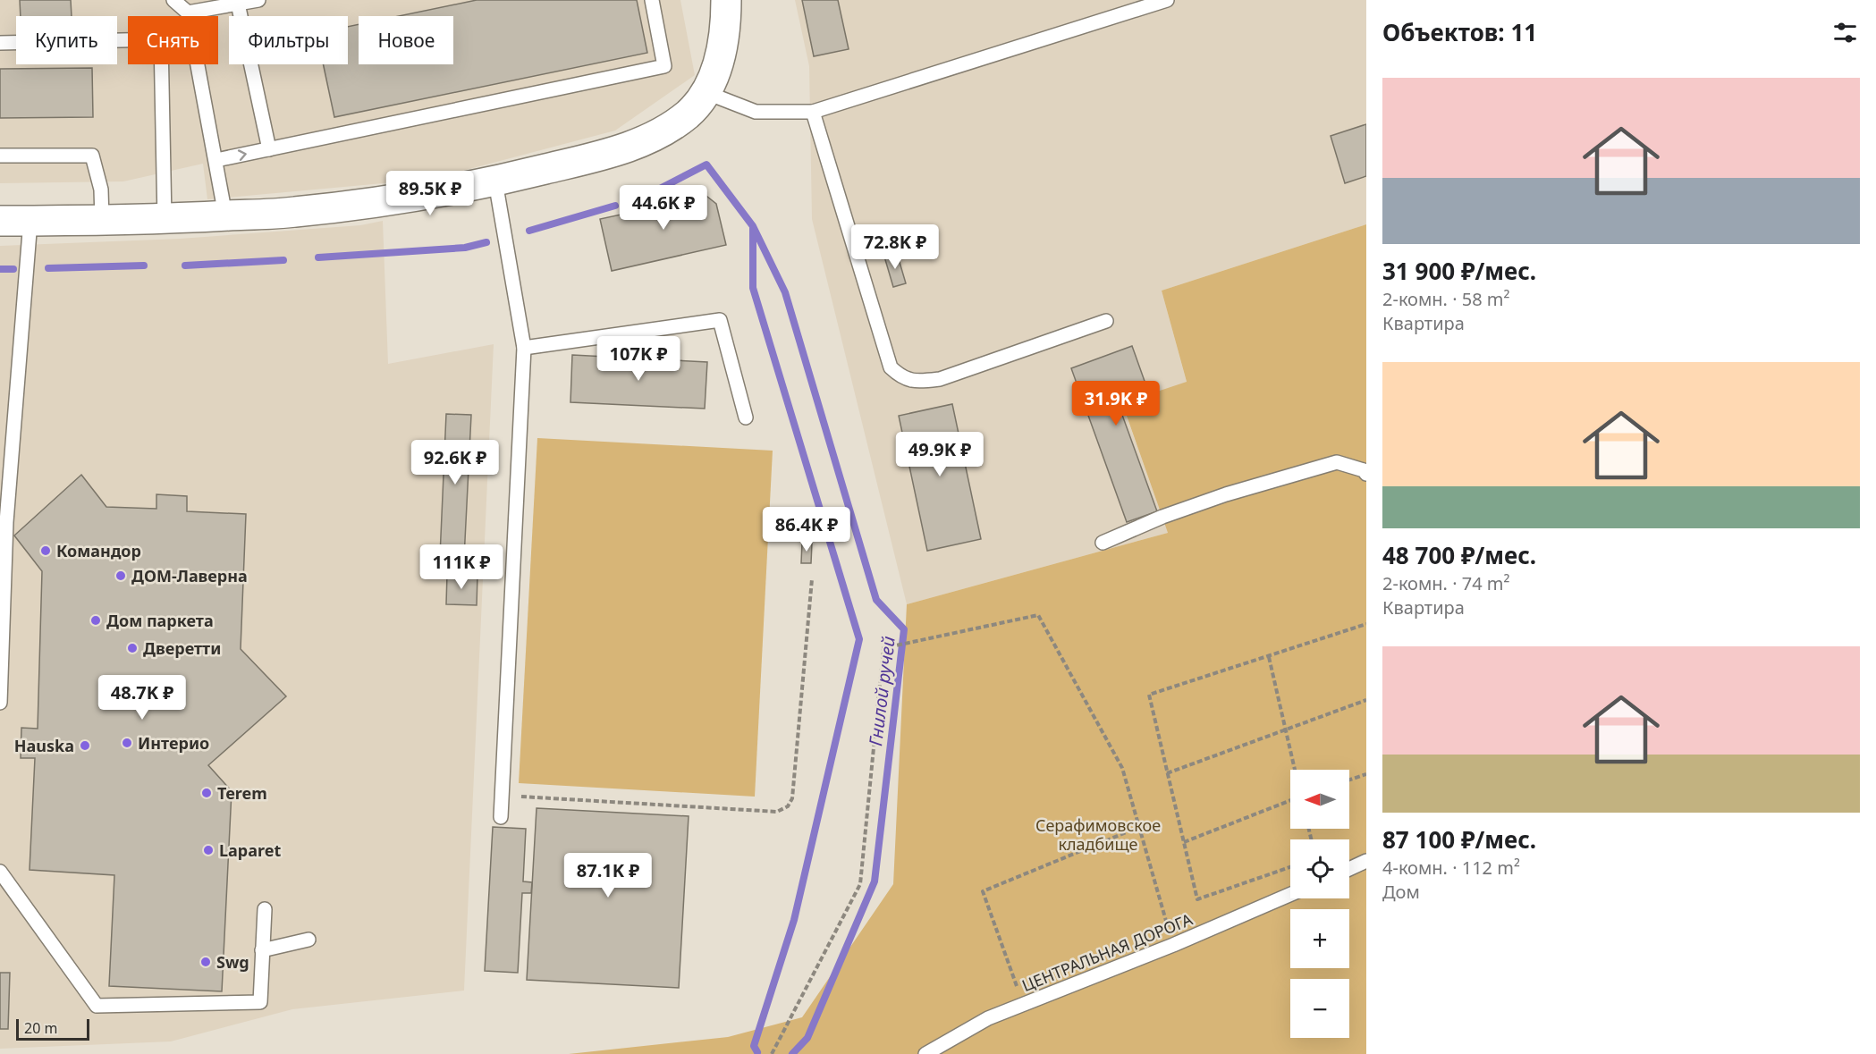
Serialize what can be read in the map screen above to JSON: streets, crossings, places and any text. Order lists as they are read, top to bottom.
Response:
{
  "streets": {
    "lane": ["ЦЕНТРАЛЬНАЯ ДОРОГА"]
  },
  "water": ["Гнилой ручей"],
  "parks": ["Серафимовское кладбище"],
  "places": [
    "Командор",
    "ДОМ-Лаверна",
    "Дом паркета",
    "Дверетти",
    "Интерио",
    "Hauska",
    "Terem",
    "Laparet",
    "Swg"
  ],
  "scale_bar": "20 m",
  "north": "left",
  "page": {
    "heading": "Объектов: 11",
    "chip": [
      "Купить",
      "Снять",
      "Фильтры",
      "Новое"
    ],
    "list": [
      {
        "name": "31 900 ₽/мес.",
        "note": "2-комн. · 58 m² · Квартира"
      },
      {
        "name": "48 700 ₽/мес.",
        "note": "2-комн. · 74 m² · Квартира"
      },
      {
        "name": "87 100 ₽/мес.",
        "note": "4-комн. · 112 m² · Дом"
      }
    ],
    "price": [
      "89.5K ₽",
      "44.6K ₽",
      "72.8K ₽",
      "107K ₽",
      "31.9K ₽",
      "49.9K ₽",
      "92.6K ₽",
      "86.4K ₽",
      "111K ₽",
      "48.7K ₽",
      "87.1K ₽"
    ],
    "map_buttons": ["+", "−"],
    "scale": "20 m"
  }
}
